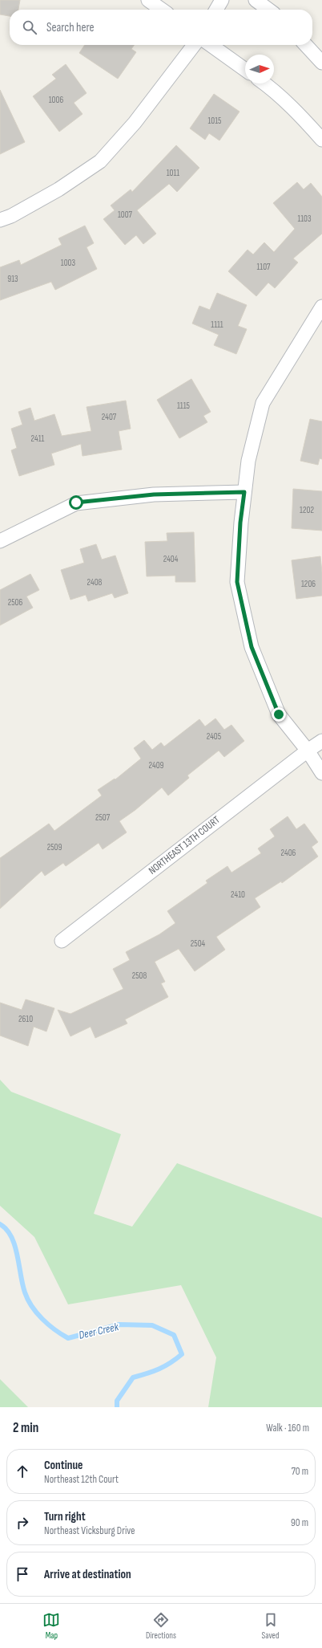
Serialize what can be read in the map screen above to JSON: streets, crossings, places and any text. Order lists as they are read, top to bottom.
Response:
{
  "streets": {
    "street": ["NORTHEAST 13TH COURT"]
  },
  "water": ["Deer Creek"],
  "house_numbers": [
    "1006",
    "1015",
    "1011",
    "1007",
    "1103",
    "1003",
    "1107",
    "913",
    "1111",
    "1115",
    "2407",
    "2411",
    "1202",
    "2404",
    "2408",
    "1206",
    "2506",
    "2405",
    "2409",
    "2507",
    "2509",
    "2406",
    "2410",
    "2504",
    "2508",
    "2610"
  ],
  "north": "right",
  "page": {
    "search": "Search here",
    "heading": ["2 min", "Walk · 160 m"],
    "list": [
      ["Continue", "Northeast 12th Court", "70 m"],
      ["Turn right", "Northeast Vicksburg Drive", "90 m"],
      "Arrive at destination"
    ],
    "nav": ["Map", "Directions", "Saved"]
  }
}
